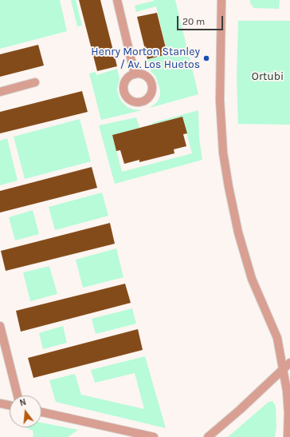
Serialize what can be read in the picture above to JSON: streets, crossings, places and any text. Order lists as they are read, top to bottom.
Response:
{
  "parks": ["Ortubi"],
  "places": ["Henry Morton Stanley / Av. Los Huetos"],
  "scale_bar": "20 m",
  "north": "top"
}
